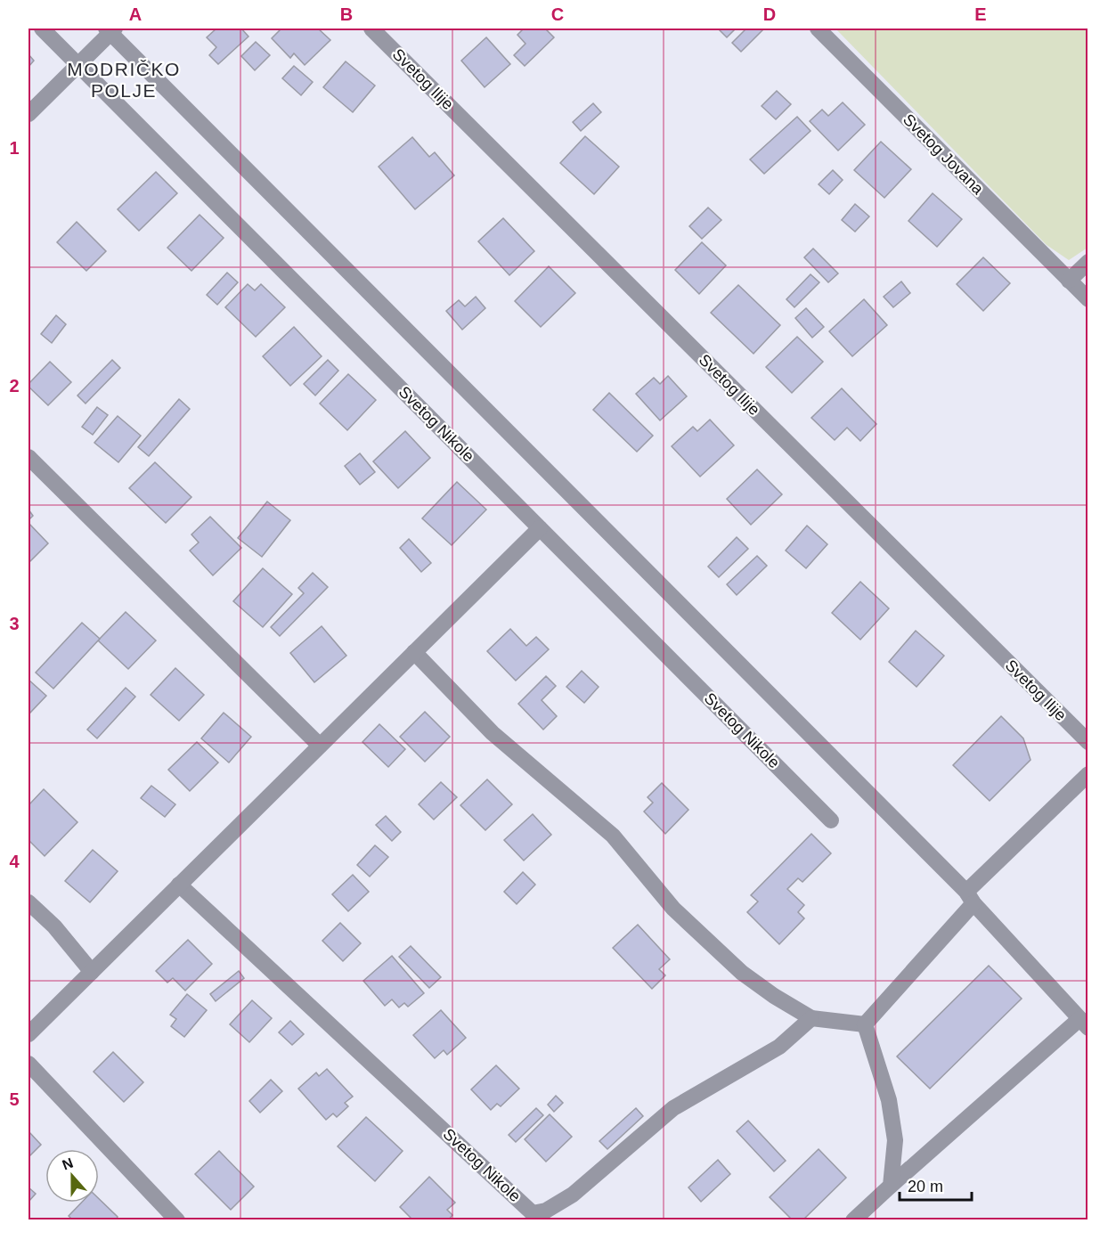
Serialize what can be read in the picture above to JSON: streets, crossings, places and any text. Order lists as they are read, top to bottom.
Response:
{
  "streets": {
    "street": ["Svetog Ilije", "Svetog Jovana", "Svetog Nikole"]
  },
  "districts": ["MODRIČKO POLJE"],
  "scale_bar": "20 m",
  "north": "top",
  "grid": {
    "columns": [
      "A",
      "B",
      "C",
      "D",
      "E"
    ],
    "rows": [
      "1",
      "2",
      "3",
      "4",
      "5"
    ]
  }
}
